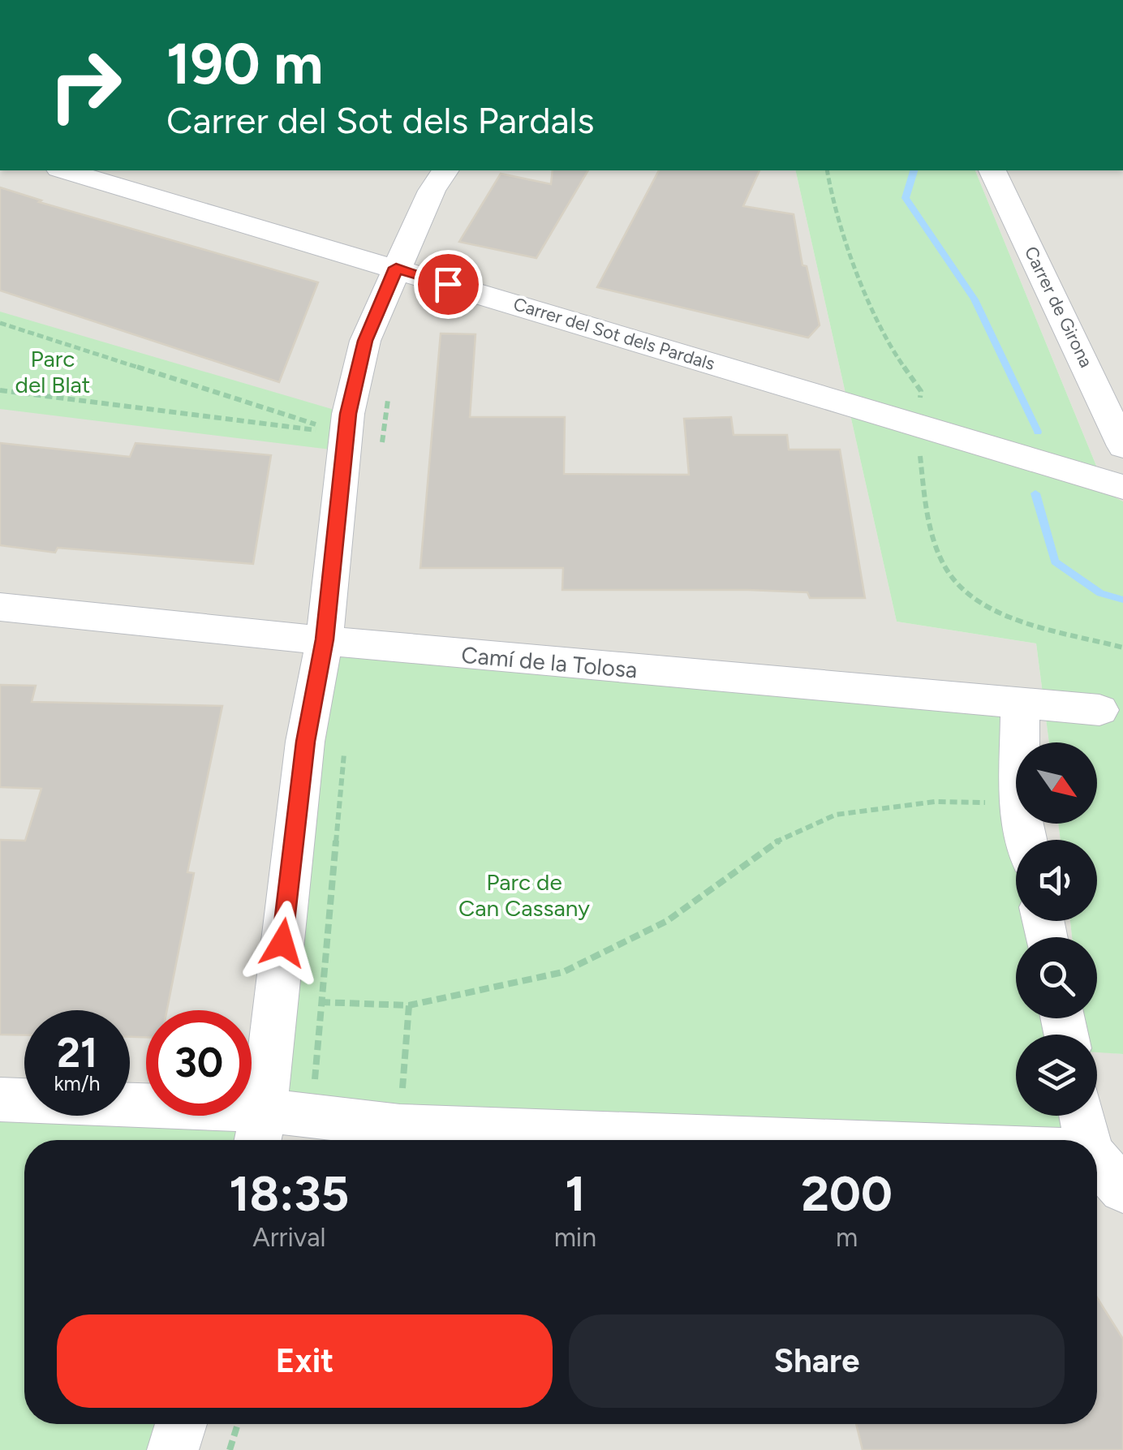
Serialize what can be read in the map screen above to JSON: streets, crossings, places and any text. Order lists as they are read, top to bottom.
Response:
{
  "streets": {
    "street": ["Carrer de Girona", "Carrer del Sot dels Pardals", "Camí de la Tolosa"]
  },
  "parks": ["Parc del Blat", "Parc de Can Cassany"],
  "north": "bottom right",
  "page": {
    "turn": ["190 m", "Carrer del Sot dels Pardals"],
    "speed": "21 km/h",
    "limit": "30",
    "eta": [
      "18:35",
      "Arrival",
      "1",
      "min",
      "200",
      "m"
    ],
    "buttons": ["Exit", "Share"]
  }
}
